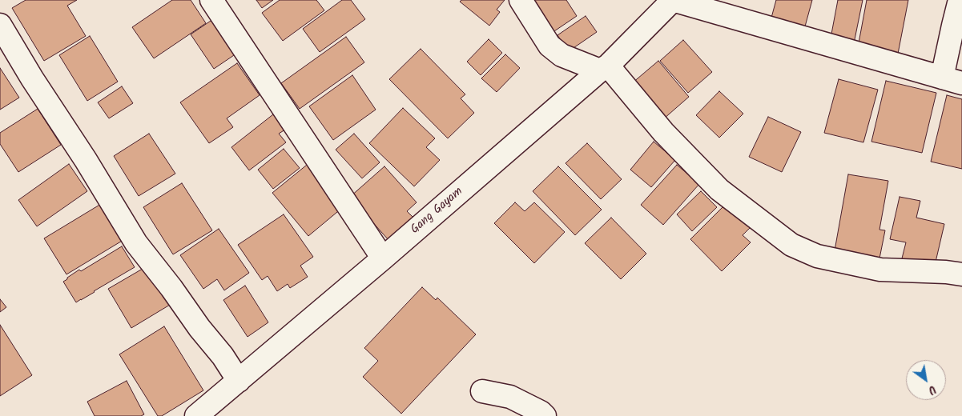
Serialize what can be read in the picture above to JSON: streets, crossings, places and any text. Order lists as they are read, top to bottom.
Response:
{
  "streets": {
    "street": ["Gang Gayam"]
  },
  "north": "bottom right"
}
